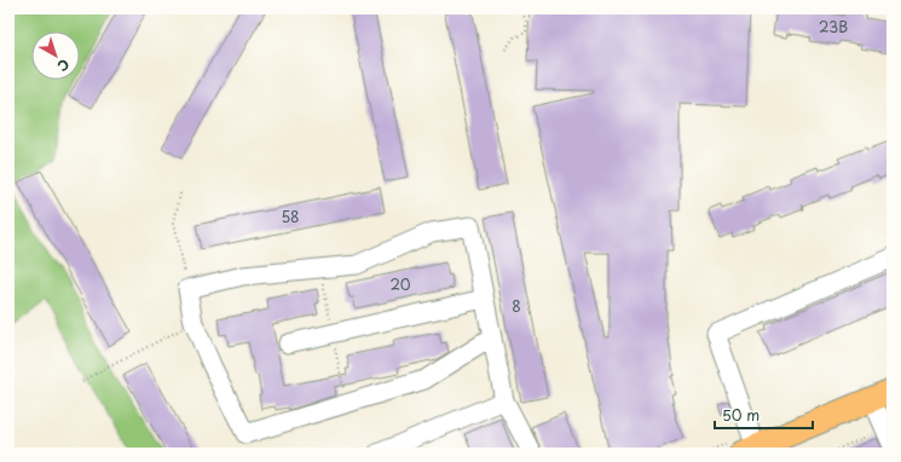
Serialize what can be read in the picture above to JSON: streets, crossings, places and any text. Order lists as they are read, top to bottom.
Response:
{
  "house_numbers": [
    "23В",
    "58",
    "20",
    "8"
  ],
  "scale_bar": "50 m",
  "north": "bottom right"
}
